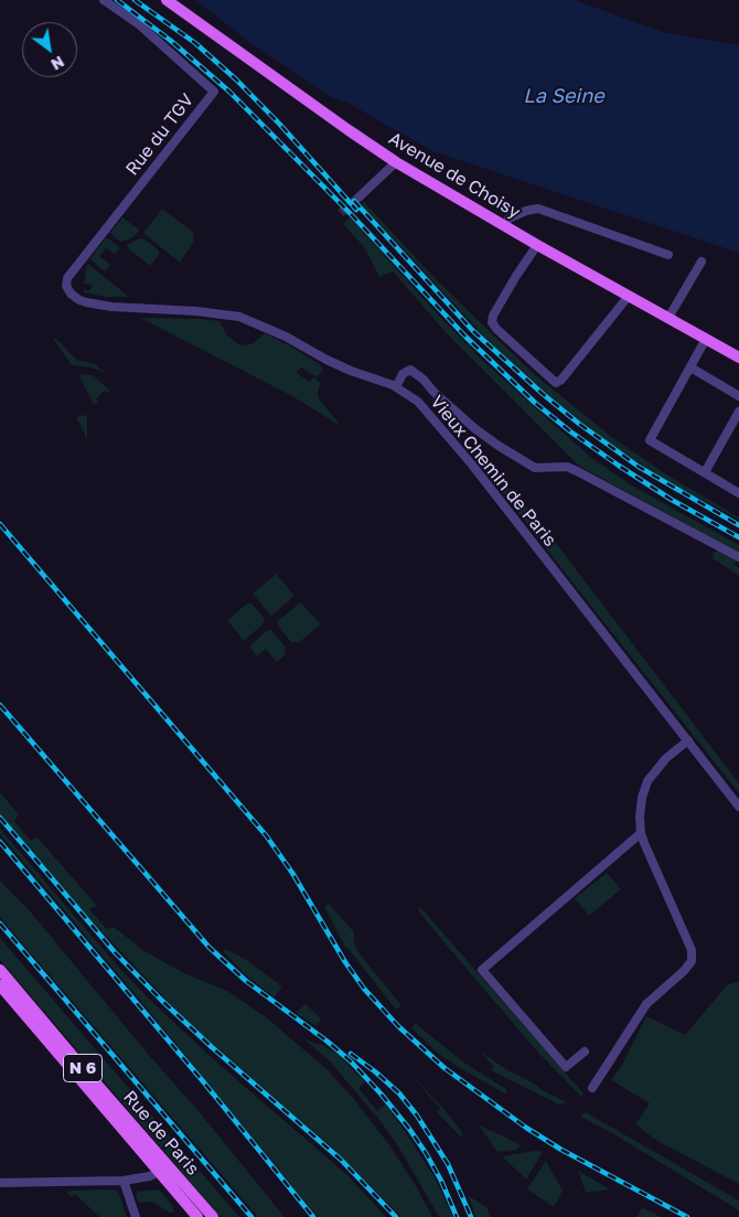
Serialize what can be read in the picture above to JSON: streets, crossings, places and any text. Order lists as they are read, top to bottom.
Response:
{
  "streets": {
    "main road": ["Avenue de Choisy", "N 6", "Rue de Paris"],
    "street": ["Rue du TGV", "Vieux Chemin de Paris"]
  },
  "crossings": [
    ["Rue du TGV", "Vieux Chemin de Paris"]
  ],
  "water": ["La Seine"],
  "north": "bottom right"
}
